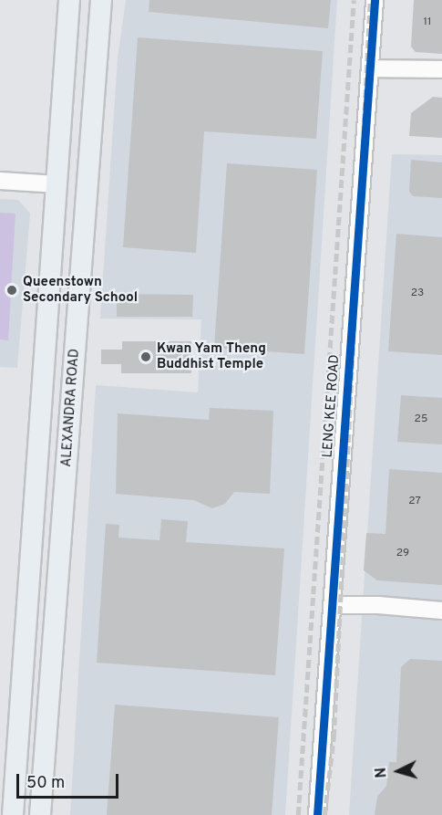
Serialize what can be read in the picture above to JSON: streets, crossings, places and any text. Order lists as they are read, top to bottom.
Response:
{
  "streets": {
    "main road": ["ALEXANDRA ROAD"],
    "street": ["LENG KEE ROAD"]
  },
  "places": ["Queenstown Secondary School", "Kwan Yam Theng Buddhist Temple"],
  "house_numbers": [
    "11",
    "23",
    "25",
    "27",
    "29"
  ],
  "scale_bar": "50 m",
  "north": "left"
}
